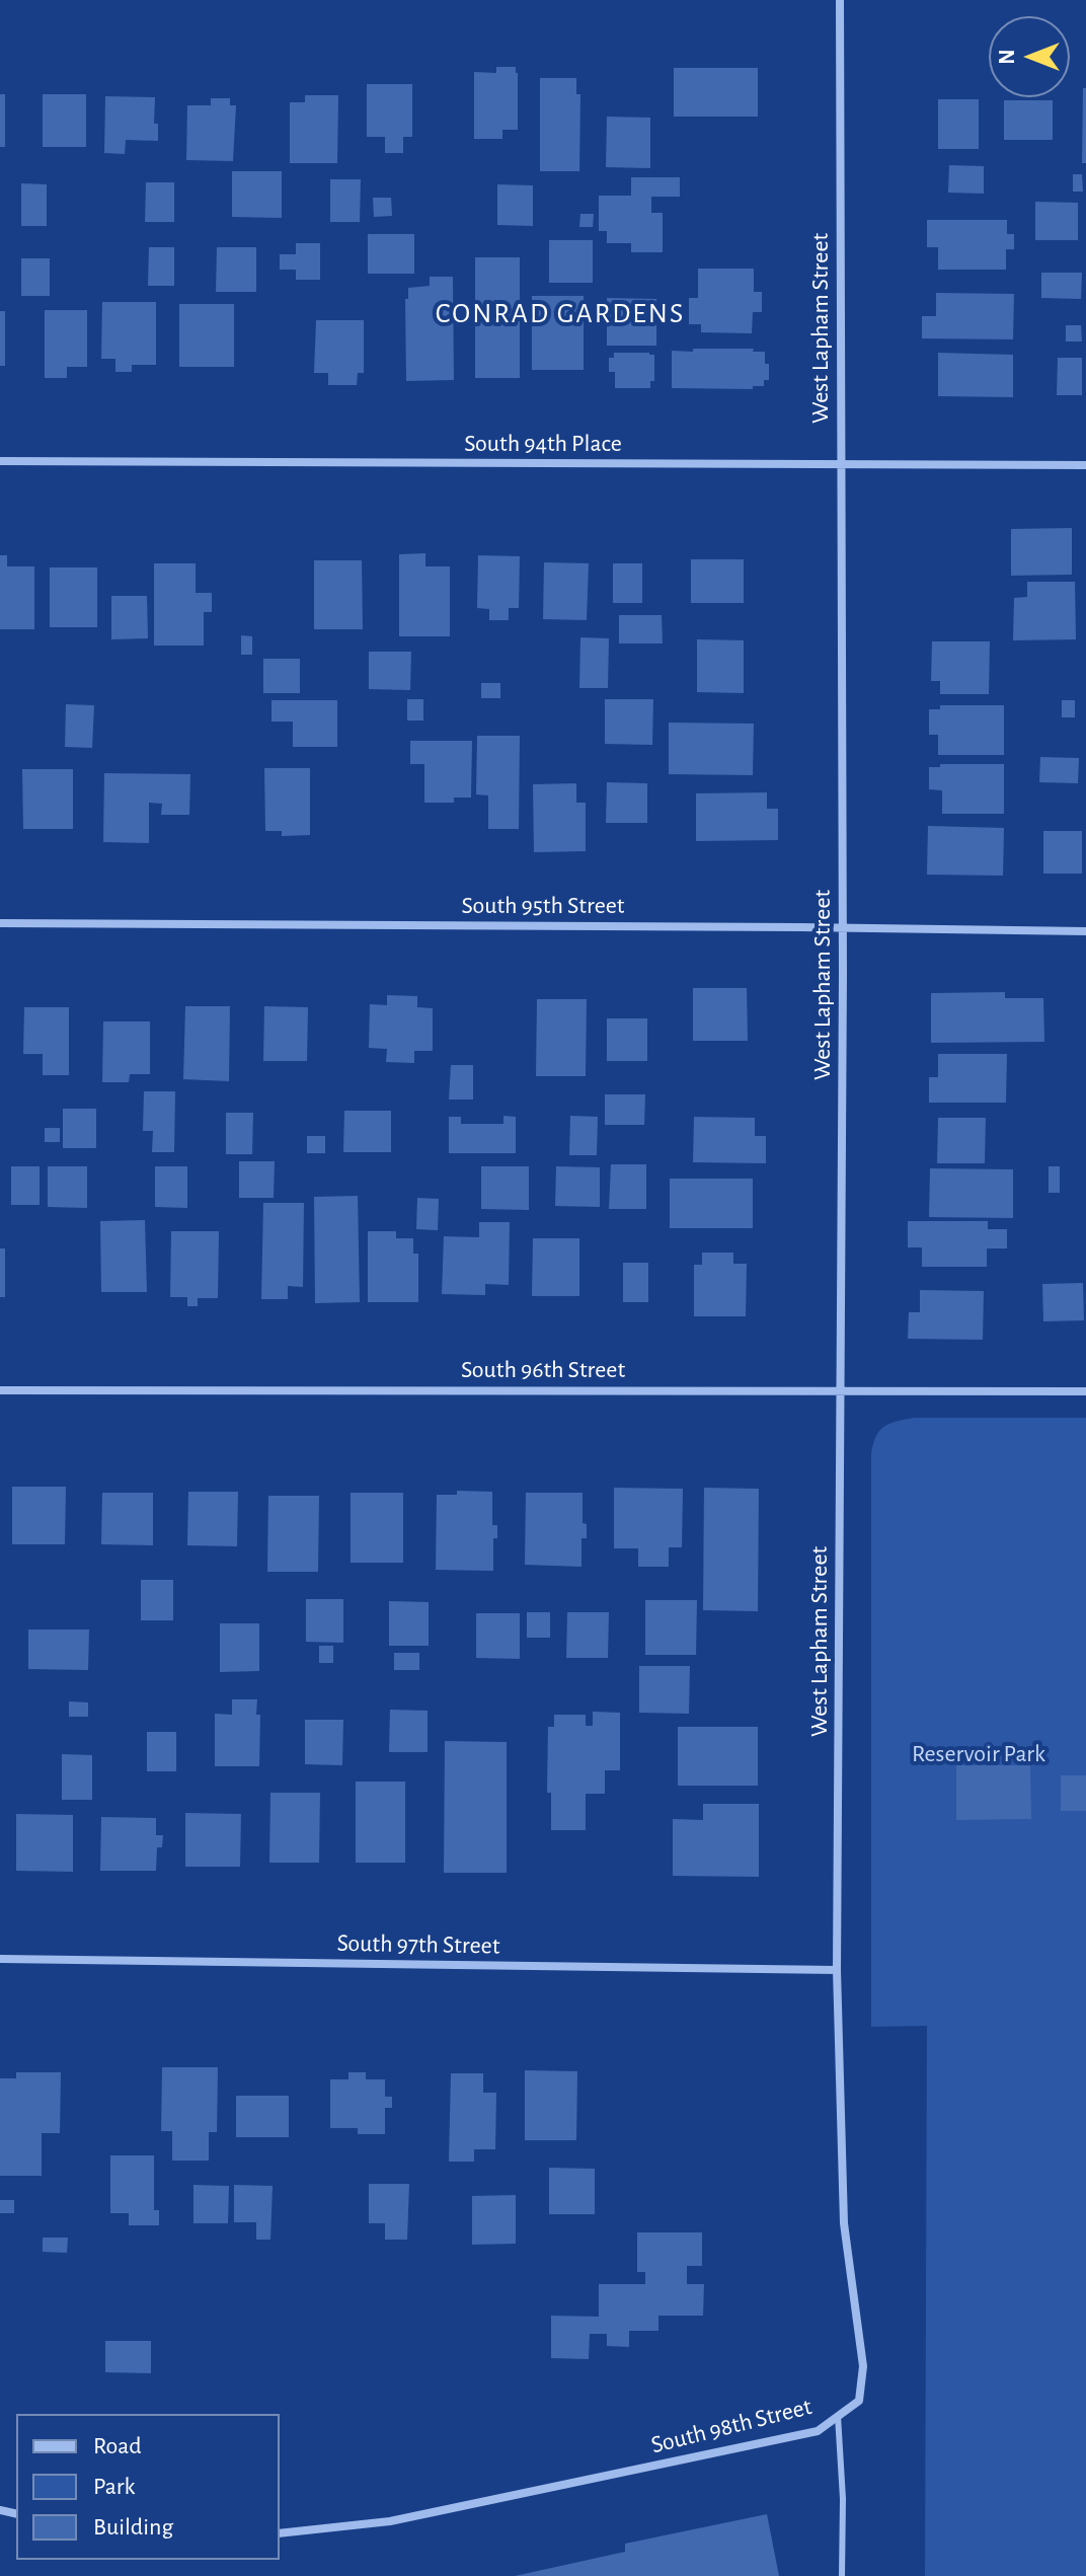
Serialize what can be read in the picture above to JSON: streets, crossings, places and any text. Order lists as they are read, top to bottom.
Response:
{
  "streets": {
    "street": [
      "West Lapham Street",
      "South 94th Place",
      "South 95th Street",
      "South 96th Street",
      "South 97th Street",
      "South 98th Street"
    ]
  },
  "crossings": [
    ["West Lapham Street", "South 94th Place"],
    ["West Lapham Street", "South 95th Street"],
    ["West Lapham Street", "South 96th Street"],
    ["West Lapham Street", "South 97th Street"],
    ["West Lapham Street", "South 98th Street"],
    ["South 97th Street", "South 98th Street"]
  ],
  "districts": ["CONRAD GARDENS"],
  "parks": ["Reservoir Park"],
  "legend": ["Road", "Park", "Building"],
  "north": "left"
}
